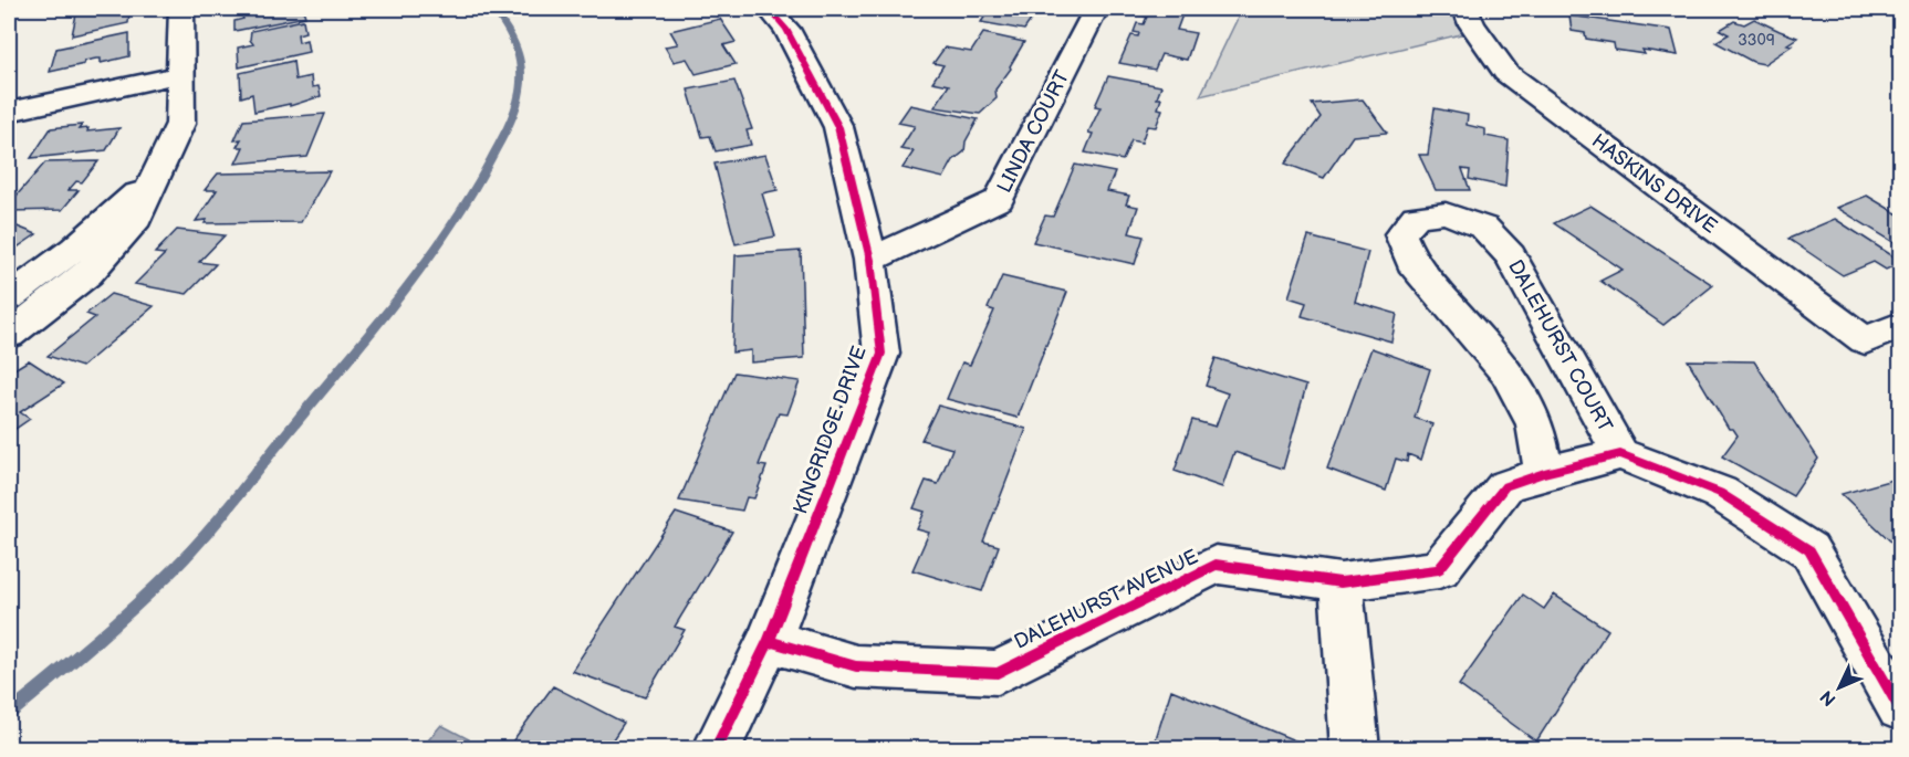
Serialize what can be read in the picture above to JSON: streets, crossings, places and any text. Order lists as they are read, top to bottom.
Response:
{
  "streets": {
    "street": [
      "LINDA COURT",
      "HASKINS DRIVE",
      "DALEHURST COURT",
      "KINGRIDGE DRIVE",
      "DALEHURST AVENUE"
    ]
  },
  "crossings": [
    ["LINDA COURT", "KINGRIDGE DRIVE"],
    ["DALEHURST COURT", "DALEHURST AVENUE"],
    ["KINGRIDGE DRIVE", "DALEHURST AVENUE"]
  ],
  "house_numbers": ["3309"],
  "north": "bottom left"
}
